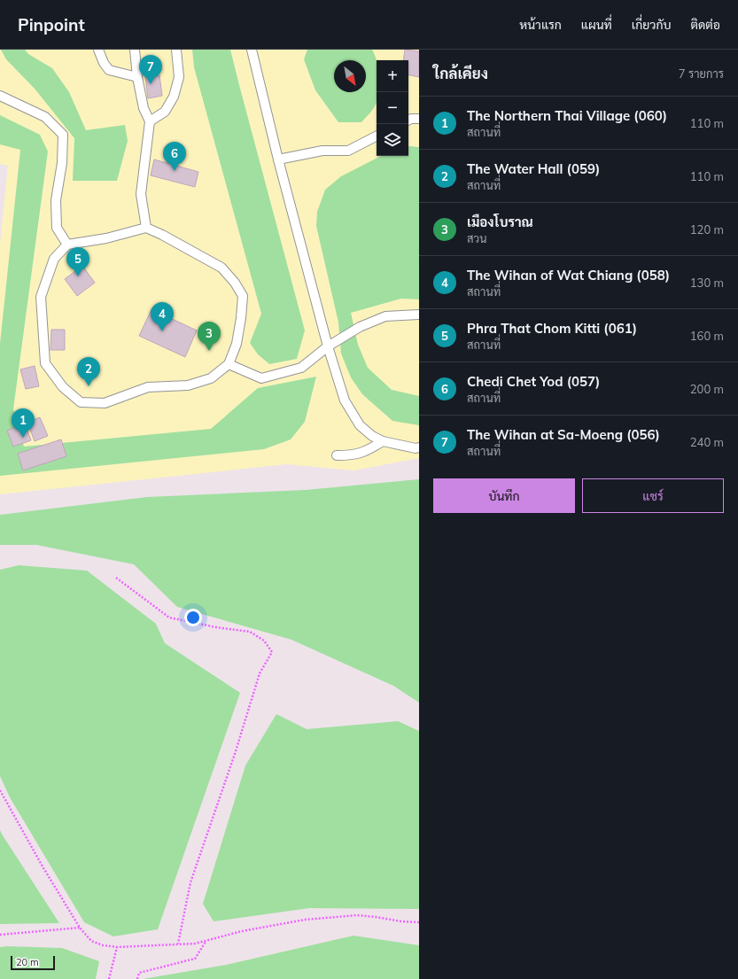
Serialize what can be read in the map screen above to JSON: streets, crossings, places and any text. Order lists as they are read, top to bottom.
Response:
{
  "scale_bar": "20 m",
  "north": "bottom right",
  "page": {
    "header": "Pinpoint",
    "nav": [
      "หน้าแรก",
      "แผนที่",
      "เกี่ยวกับ",
      "ติดต่อ"
    ],
    "heading": ["ใกล้เคียง", "7 รายการ"],
    "pins": [
      "7",
      "6",
      "5",
      "4",
      "3",
      "2",
      "1"
    ],
    "map_buttons": ["+", "−"],
    "list": [
      {
        "mark": "1",
        "name": "The Northern Thai Village (060)",
        "note": "สถานที่",
        "value": "110 m"
      },
      {
        "mark": "2",
        "name": "The Water Hall (059)",
        "note": "สถานที่",
        "value": "110 m"
      },
      {
        "mark": "3",
        "name": "เมืองโบราณ",
        "note": "สวน",
        "value": "120 m"
      },
      {
        "mark": "4",
        "name": "The Wihan of Wat Chiang (058)",
        "note": "สถานที่",
        "value": "130 m"
      },
      {
        "mark": "5",
        "name": "Phra That Chom Kitti (061)",
        "note": "สถานที่",
        "value": "160 m"
      },
      {
        "mark": "6",
        "name": "Chedi Chet Yod (057)",
        "note": "สถานที่",
        "value": "200 m"
      },
      {
        "mark": "7",
        "name": "The Wihan at Sa-Moeng (056)",
        "note": "สถานที่",
        "value": "240 m"
      }
    ],
    "buttons": ["บันทึก", "แชร์"],
    "scale": "20 m"
  }
}
